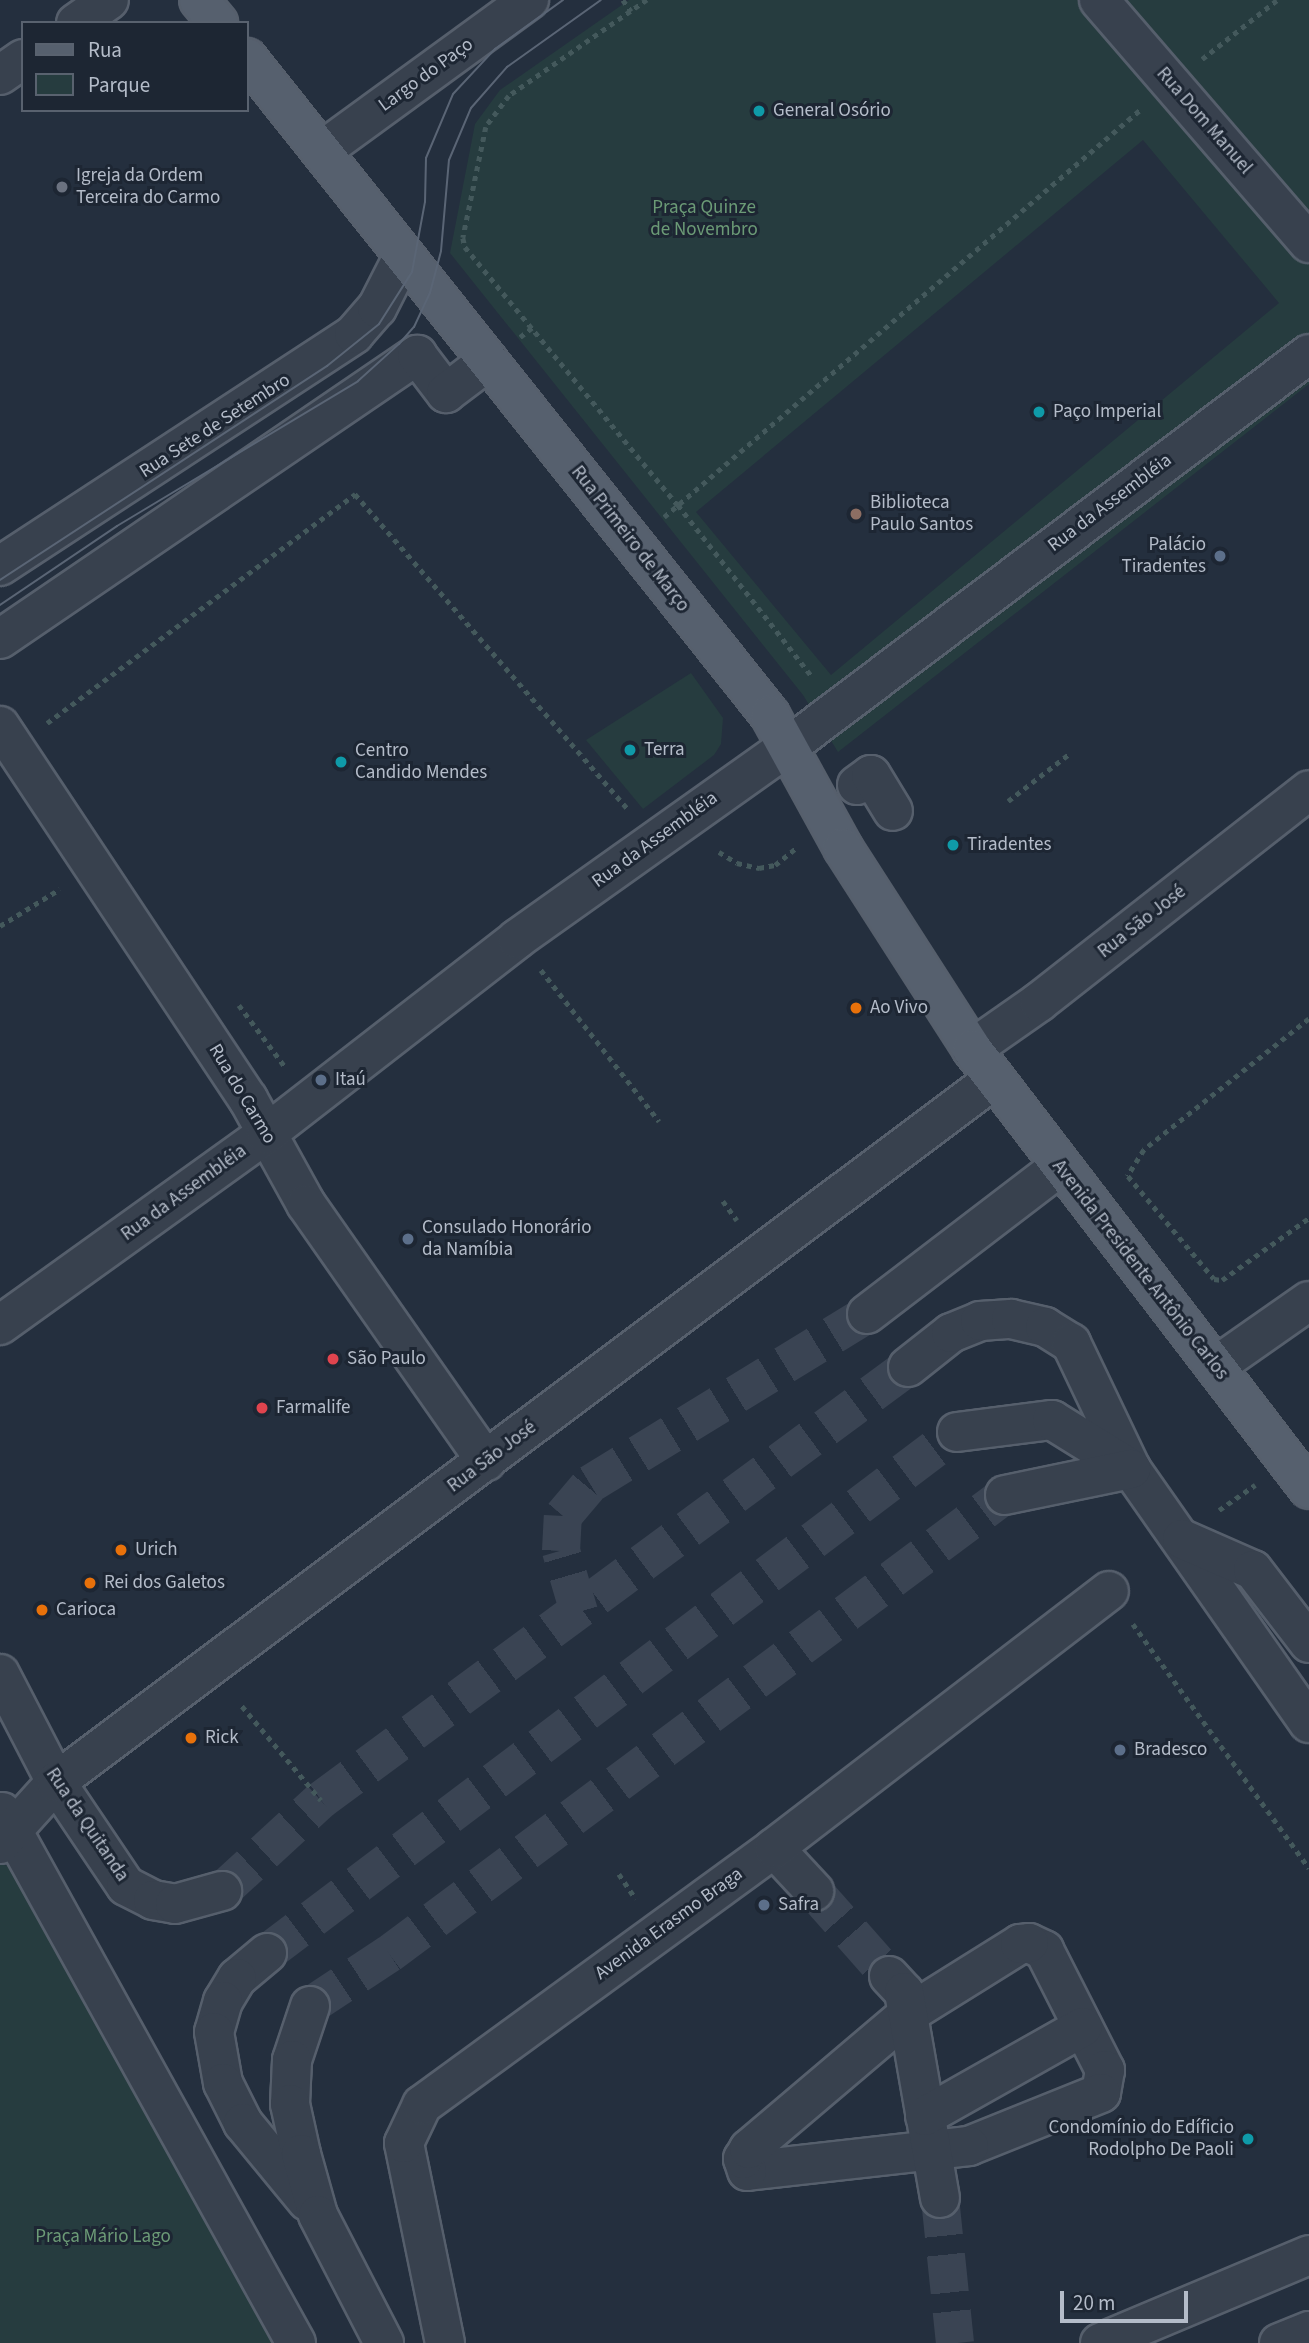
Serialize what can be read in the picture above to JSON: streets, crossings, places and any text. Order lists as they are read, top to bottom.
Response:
{
  "streets": {
    "main road": ["Rua Primeiro de Março", "Avenida Presidente Antônio Carlos"],
    "street": [
      "Largo do Paço",
      "Rua Dom Manuel",
      "Rua Sete de Setembro",
      "Rua da Assembléia",
      "Rua São José",
      "Rua do Carmo",
      "Rua da Quitanda",
      "Avenida Erasmo Braga"
    ]
  },
  "crossings": [
    ["Largo do Paço", "Rua Primeiro de Março"],
    ["Rua Sete de Setembro", "Rua Primeiro de Março"],
    ["Rua da Assembléia", "Rua Primeiro de Março"],
    ["Rua da Assembléia", "Rua do Carmo"],
    ["Rua Primeiro de Março", "Rua São José"],
    ["Rua Primeiro de Março", "Avenida Presidente Antônio Carlos"],
    ["Rua São José", "Rua do Carmo"],
    ["Rua São José", "Avenida Presidente Antônio Carlos"],
    ["Rua São José", "Rua da Quitanda"]
  ],
  "parks": ["Praça Quinze de Novembro", "Praça Mário Lago"],
  "places": [
    "General Osório",
    "Igreja da Ordem Terceira do Carmo",
    "Paço Imperial",
    "Biblioteca Paulo Santos",
    "Palácio Tiradentes",
    "Terra",
    "Centro Candido Mendes",
    "Tiradentes",
    "Ao Vivo",
    "Itaú",
    "Consulado Honorário da Namíbia",
    "São Paulo",
    "Farmalife",
    "Urich",
    "Rei dos Galetos",
    "Carioca",
    "Rick",
    "Bradesco",
    "Safra",
    "Condomínio do Edíficio Rodolpho De Paoli"
  ],
  "legend": ["Rua", "Parque"],
  "scale_bar": "20 m"
}
